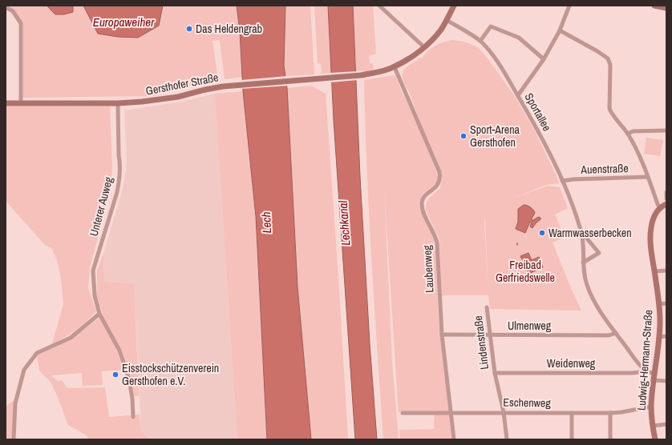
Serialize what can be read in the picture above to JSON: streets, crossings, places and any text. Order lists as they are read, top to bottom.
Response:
{
  "streets": {
    "main road": ["Gersthofer Straße", "Ludwig-Hermann-Straße"],
    "street": [
      "Sportallee",
      "Auenstraße",
      "Unterer Auweg",
      "Laubenweg",
      "Ulmenweg",
      "Lindenstraße",
      "Weidenweg",
      "Eschenweg"
    ]
  },
  "crossings": [
    ["Gersthofer Straße", "Sportallee"],
    ["Gersthofer Straße", "Unterer Auweg"],
    ["Gersthofer Straße", "Laubenweg"],
    ["Sportallee", "Auenstraße"],
    ["Sportallee", "Ulmenweg"],
    ["Sportallee", "Ludwig-Hermann-Straße"],
    ["Sportallee", "Weidenweg"],
    ["Laubenweg", "Ulmenweg"],
    ["Laubenweg", "Eschenweg"],
    ["Ulmenweg", "Lindenstraße"],
    ["Lindenstraße", "Weidenweg"],
    ["Lindenstraße", "Eschenweg"],
    ["Ludwig-Hermann-Straße", "Eschenweg"]
  ],
  "water": ["Europaweiher", "Lech", "Lechkanal"],
  "parks": ["Freibad Gerfriedswelle"],
  "places": [
    "Das Heldengrab",
    "Sport-Arena Gersthofen",
    "Warmwasserbecken",
    "Eisstockschützenverein Gersthofen e.V."
  ]
}
